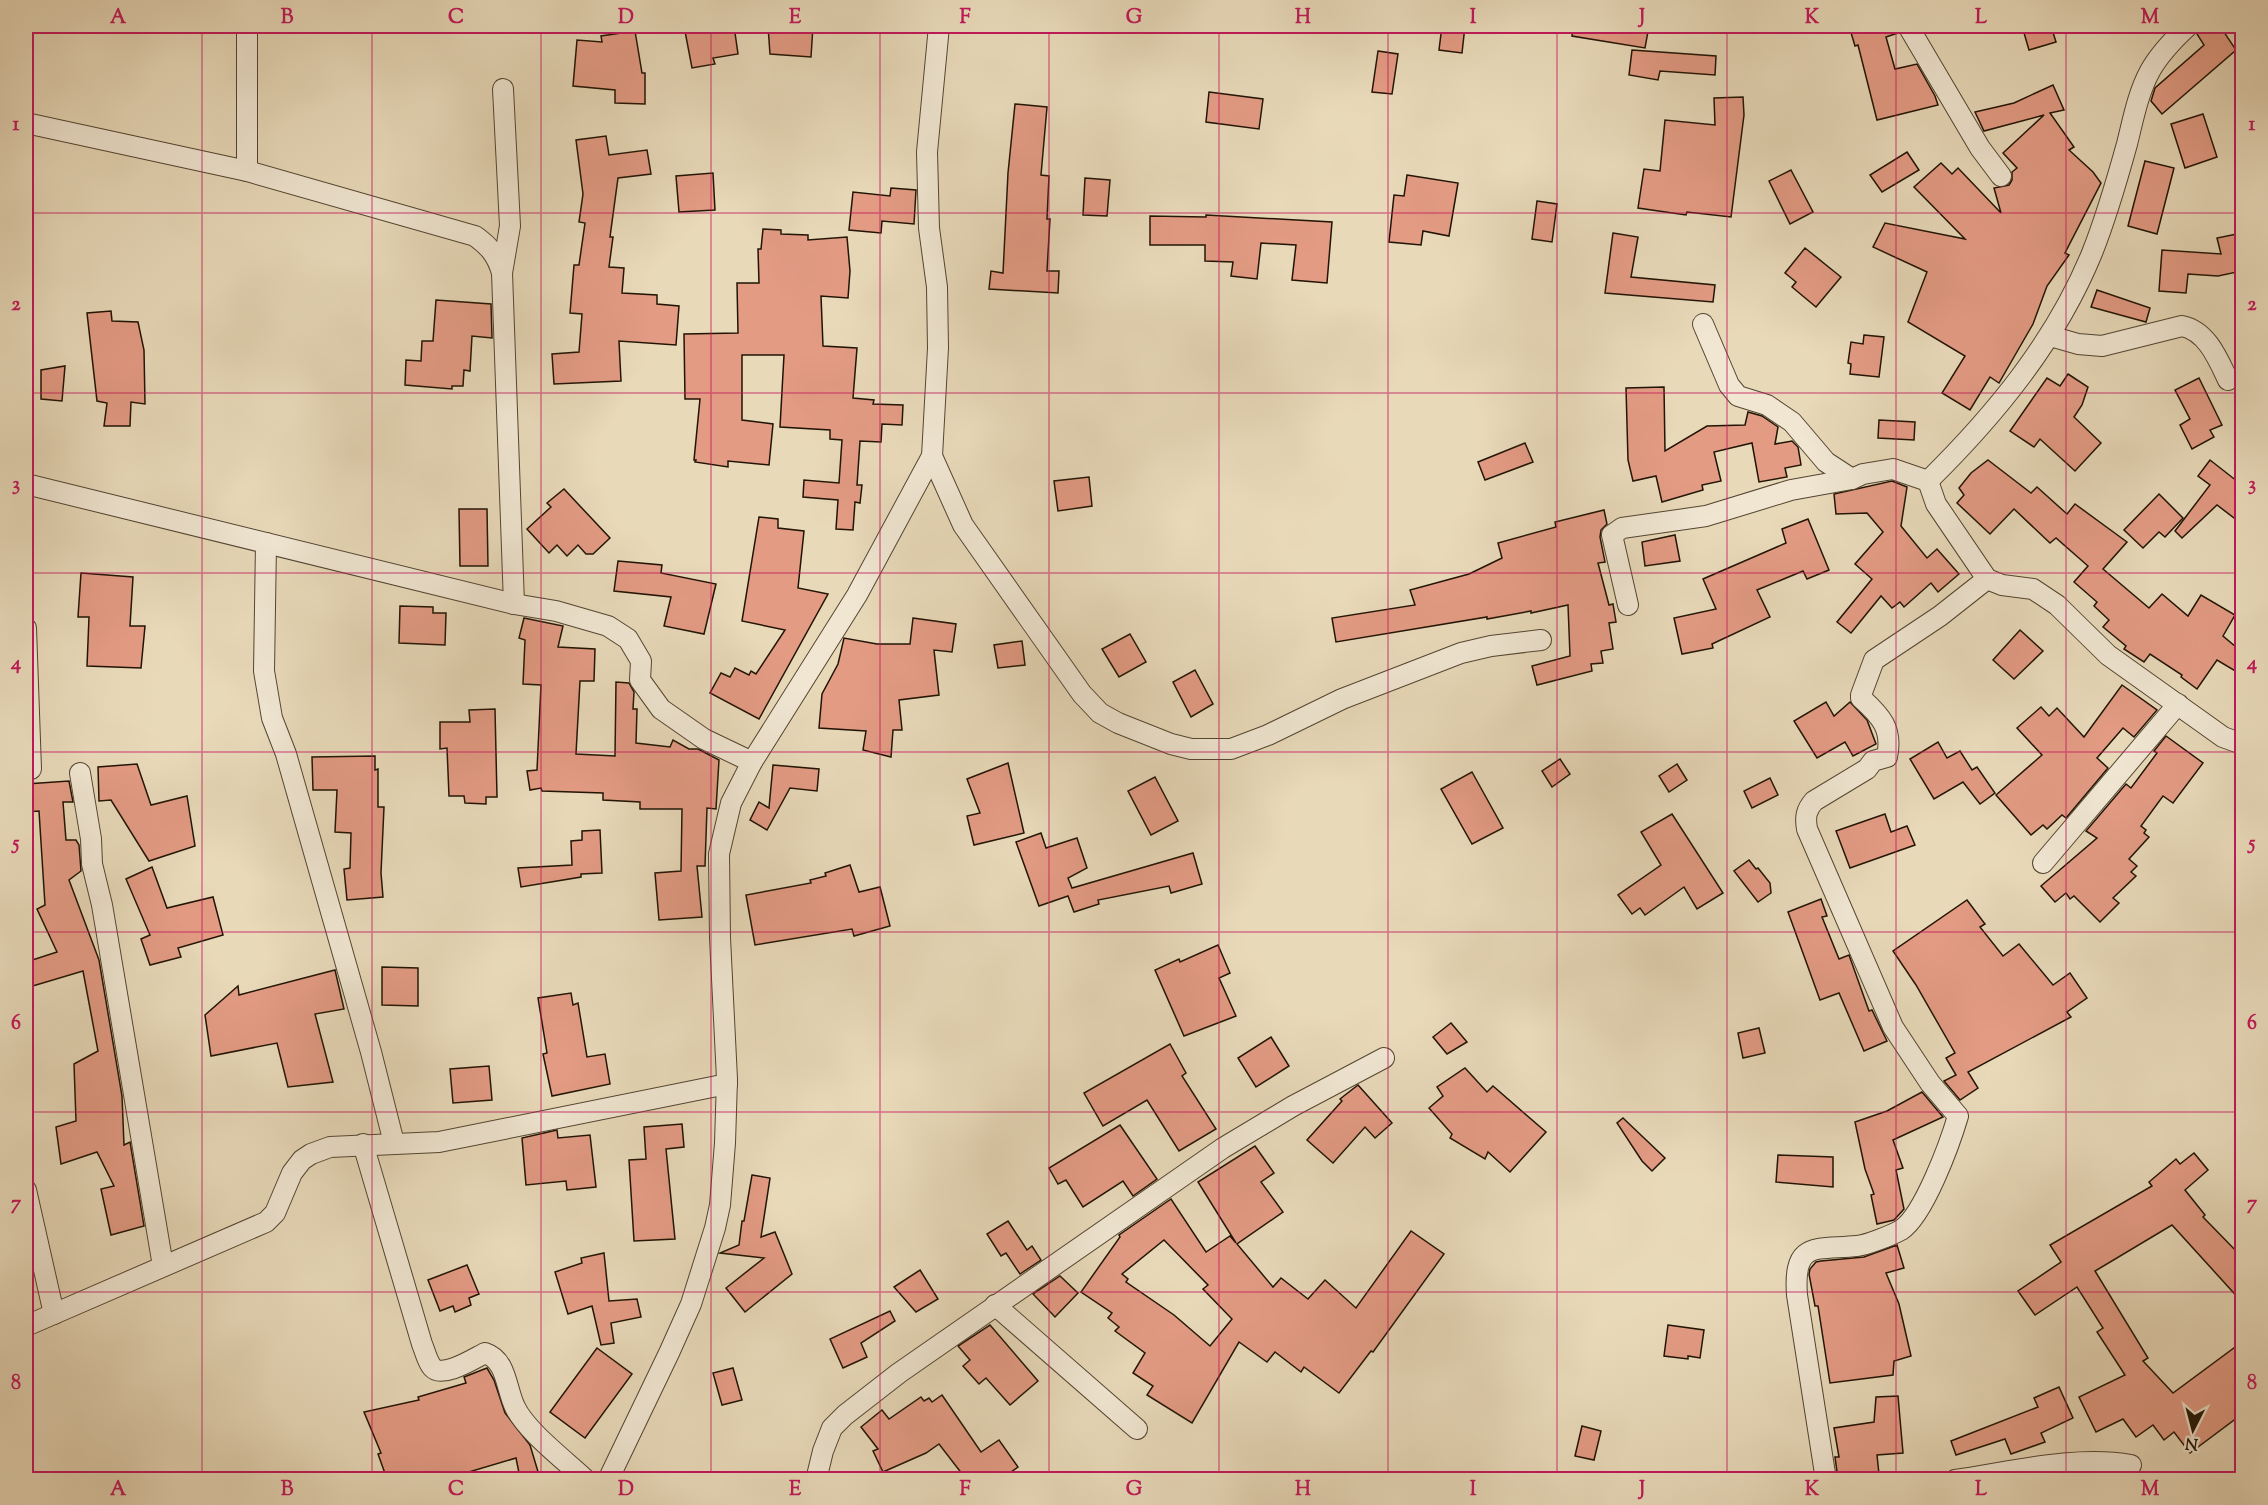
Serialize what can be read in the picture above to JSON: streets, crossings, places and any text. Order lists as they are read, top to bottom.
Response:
{
  "north": "bottom",
  "grid": {
    "columns": [
      "A",
      "B",
      "C",
      "D",
      "E",
      "F",
      "G",
      "H",
      "I",
      "J",
      "K",
      "L",
      "M"
    ],
    "rows": [
      "1",
      "2",
      "3",
      "4",
      "5",
      "6",
      "7",
      "8"
    ]
  }
}
